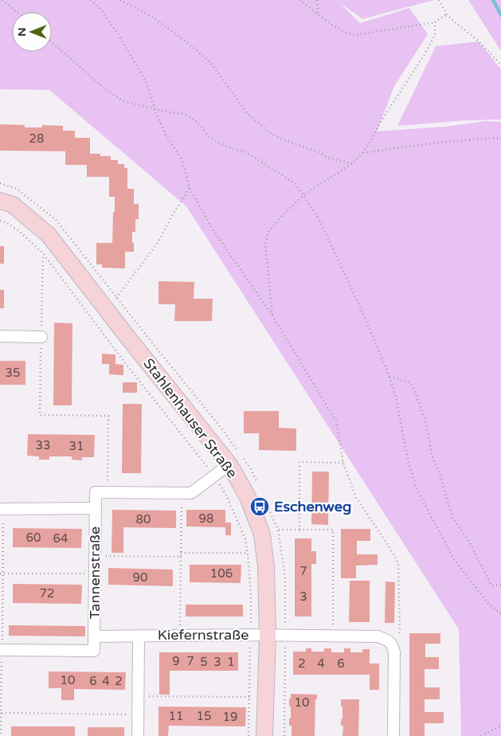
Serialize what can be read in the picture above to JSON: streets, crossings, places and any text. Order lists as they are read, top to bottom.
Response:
{
  "streets": {
    "street": ["Stahlenhauser Straße", "Tannenstraße", "Kiefernstraße"]
  },
  "crossings": [
    ["Stahlenhauser Straße", "Kiefernstraße"],
    ["Tannenstraße", "Kiefernstraße"]
  ],
  "places": {
    "bus stop": ["Eschenweg"]
  },
  "house_numbers": [
    "28",
    "35",
    "33",
    "31",
    "98",
    "80",
    "60",
    "64",
    "7",
    "106",
    "90",
    "72",
    "3",
    "9",
    "7",
    "5",
    "3",
    "1",
    "2",
    "4",
    "6",
    "10",
    "6",
    "4",
    "2",
    "10",
    "11",
    "15",
    "19"
  ],
  "north": "left"
}
